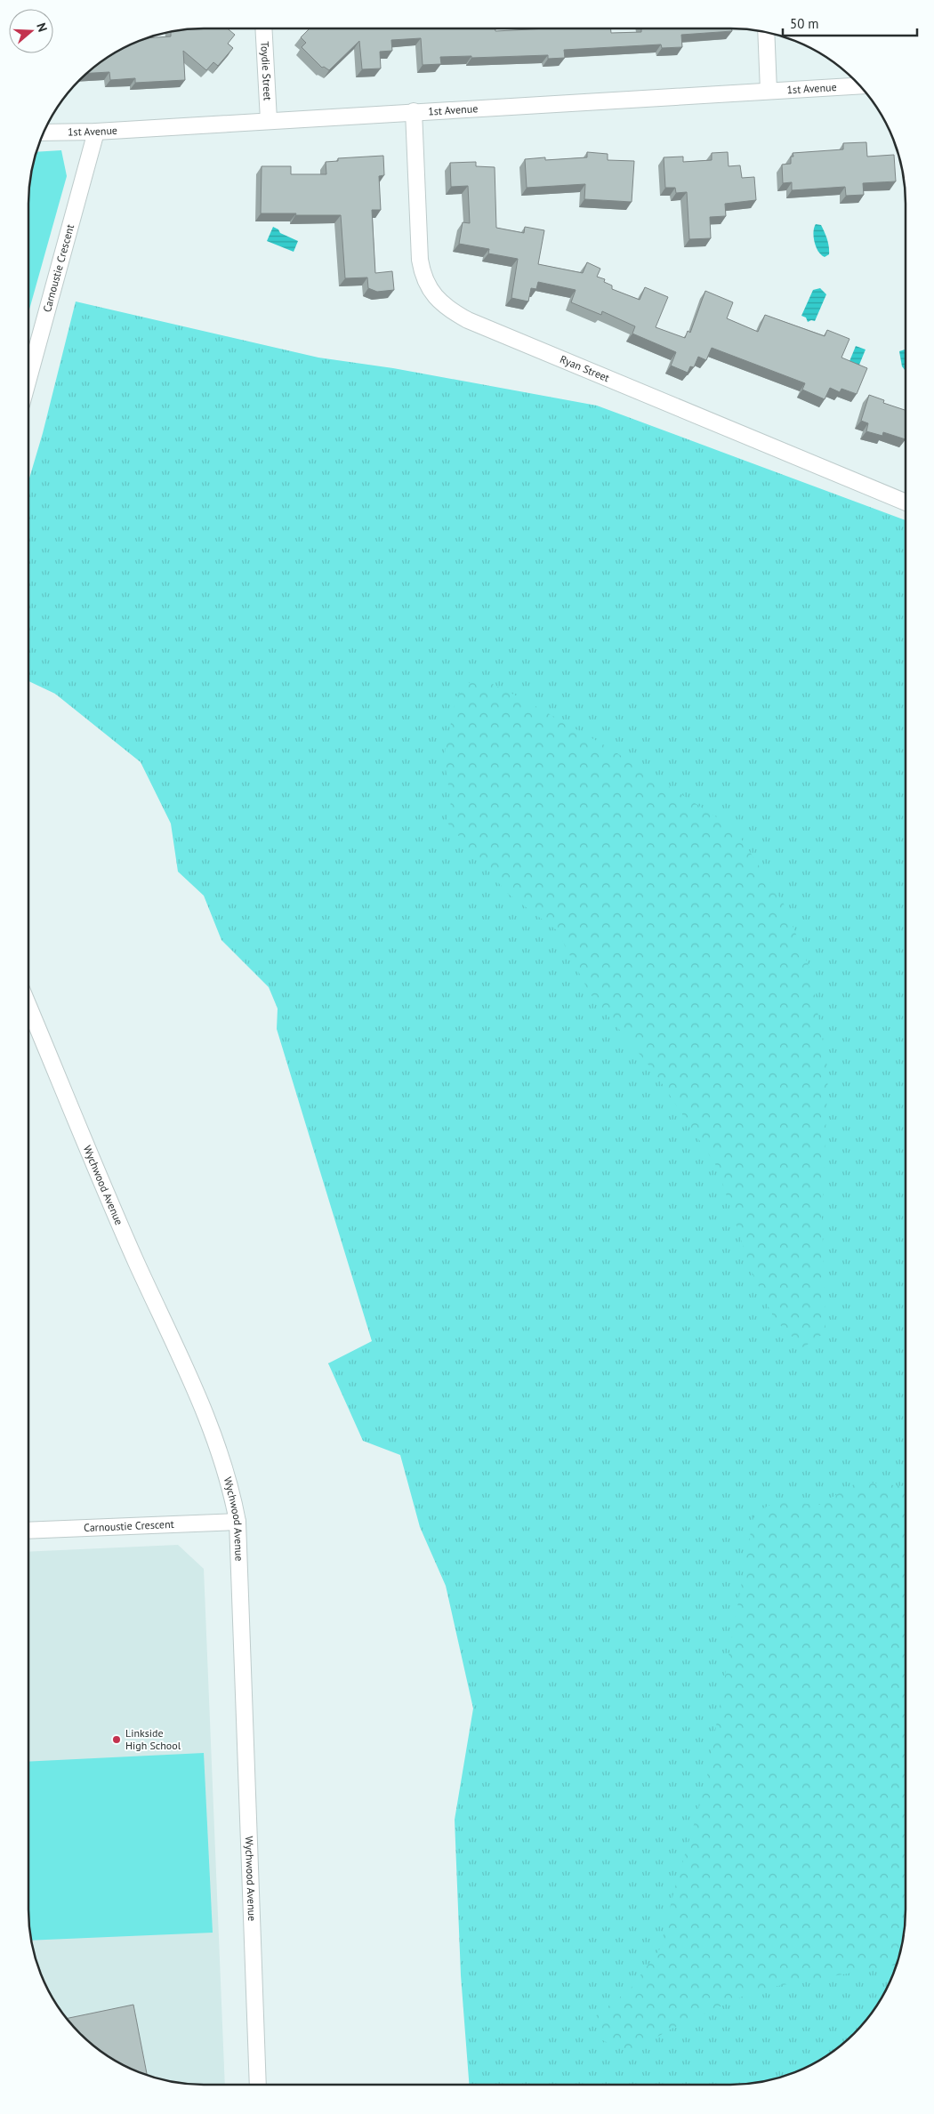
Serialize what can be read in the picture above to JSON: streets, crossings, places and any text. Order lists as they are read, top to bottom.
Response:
{
  "streets": {
    "street": [
      "Toydie Street",
      "1st Avenue",
      "Carnoustie Crescent",
      "Ryan Street",
      "Wychwood Avenue"
    ]
  },
  "crossings": [
    ["Toydie Street", "1st Avenue"],
    ["1st Avenue", "Carnoustie Crescent"],
    ["1st Avenue", "Ryan Street"],
    ["Carnoustie Crescent", "Wychwood Avenue"]
  ],
  "places": ["Linkside High School"],
  "scale_bar": "50 m",
  "north": "right"
}
